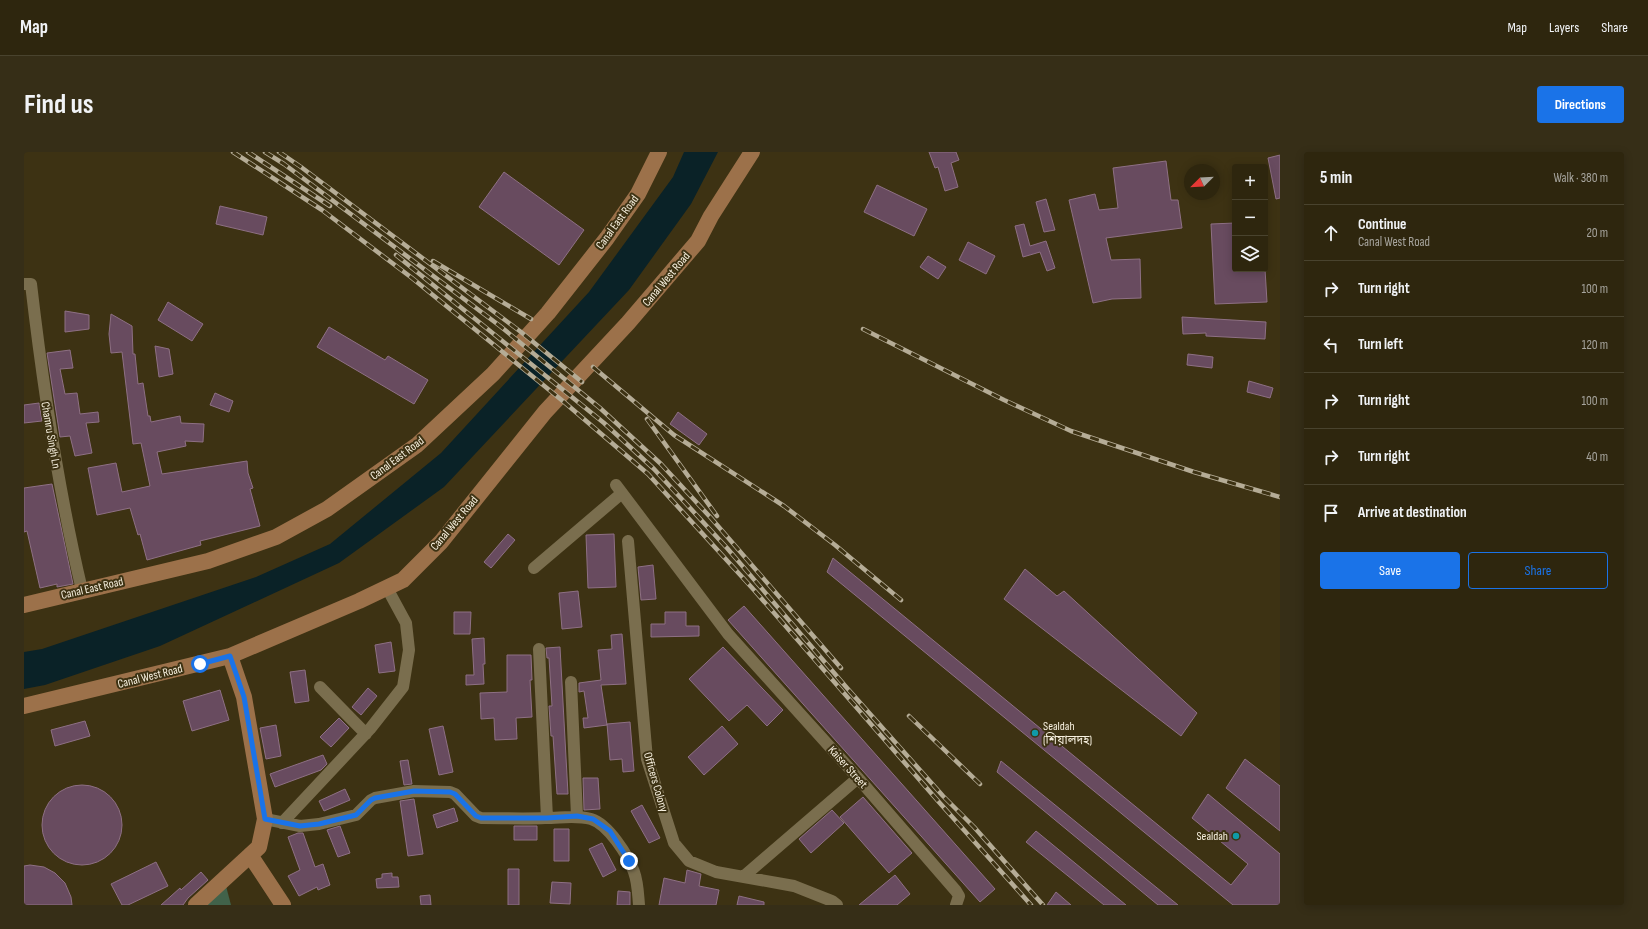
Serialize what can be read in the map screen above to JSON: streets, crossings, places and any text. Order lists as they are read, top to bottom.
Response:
{
  "streets": {
    "street": [
      "Canal East Road",
      "Canal West Road",
      "Chamru Singh Ln",
      "Kaiser Street",
      "Officers Colony"
    ]
  },
  "crossings": [
    ["Canal East Road", "Chamru Singh Ln"]
  ],
  "places": ["Sealdah (শিয়ালদহ)", "Sealdah"],
  "north": "bottom left",
  "page": {
    "header": "Map",
    "nav": ["Map", "Layers", "Share"],
    "buttons": [
      "Directions",
      ["Save", "Share"]
    ],
    "title": "Find us",
    "heading": ["5 min", "Walk · 380 m"],
    "map_buttons": ["+", "−"],
    "list": [
      ["Continue", "Canal West Road", "20 m"],
      ["Turn right", "100 m"],
      ["Turn left", "120 m"],
      ["Turn right", "100 m"],
      ["Turn right", "40 m"],
      "Arrive at destination"
    ]
  }
}
